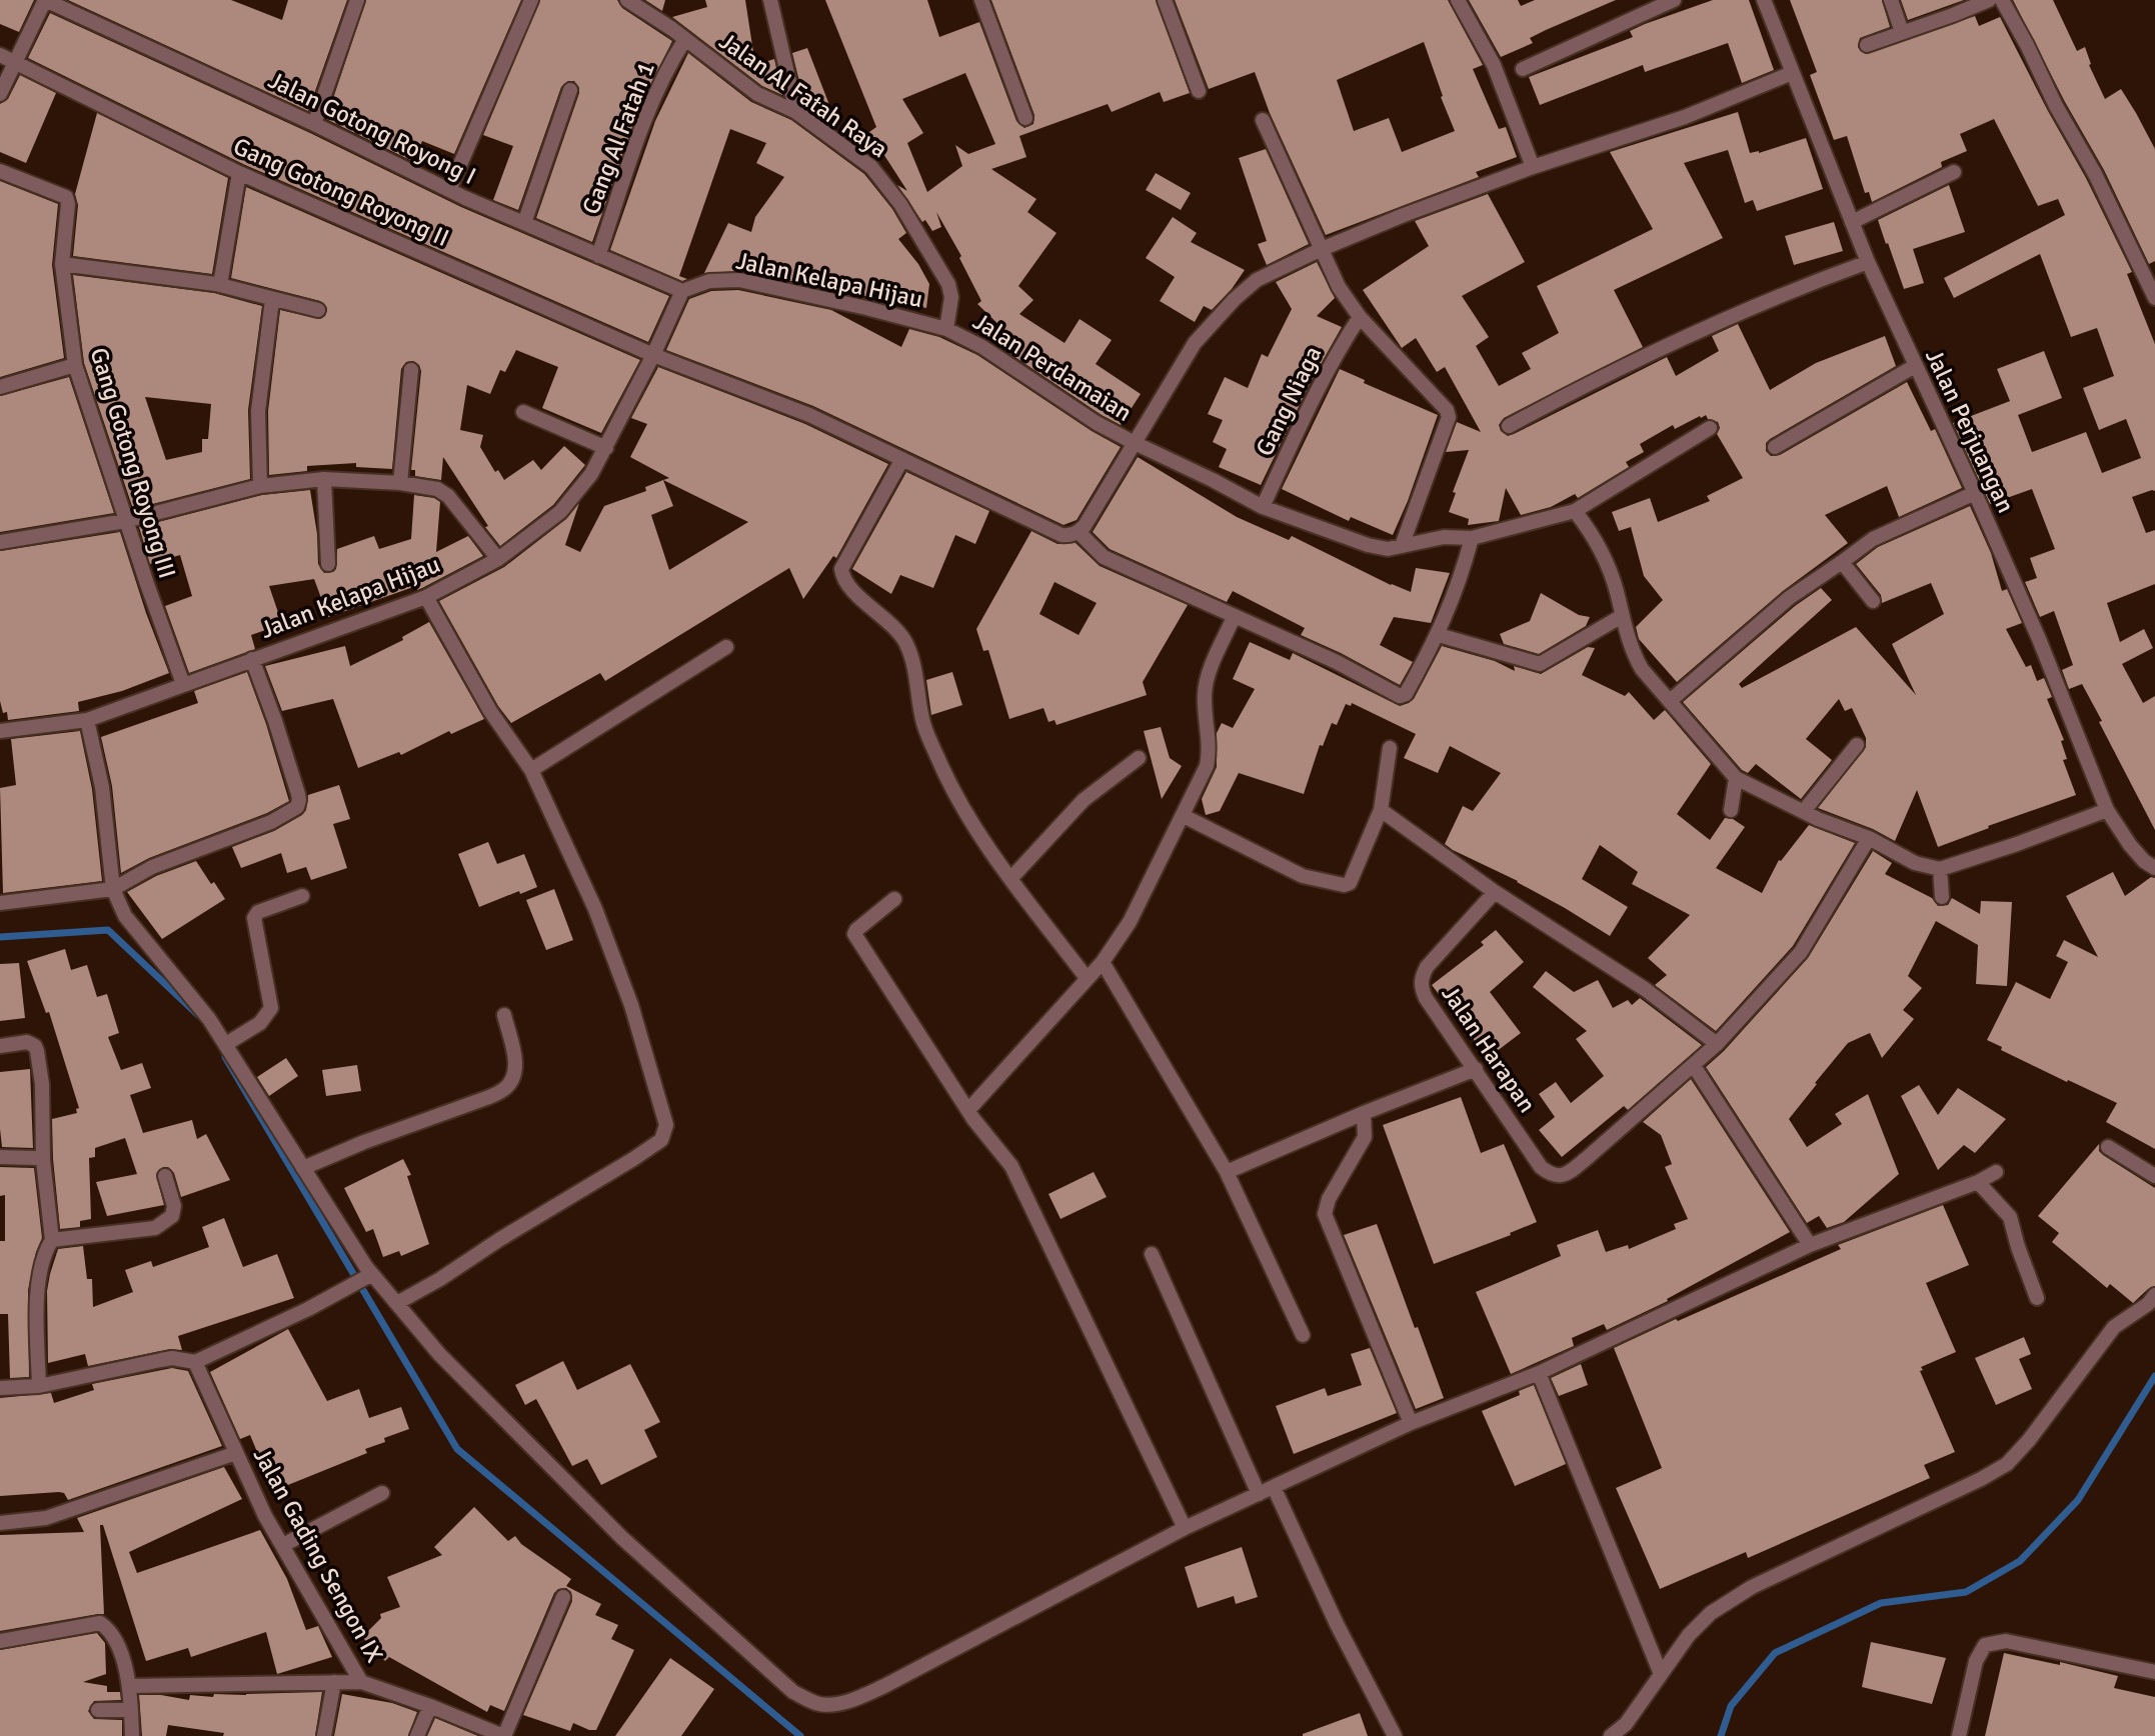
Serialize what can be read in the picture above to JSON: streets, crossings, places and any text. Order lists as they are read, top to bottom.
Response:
{
  "streets": {
    "street": [
      "Jalan Al Fatah Raya",
      "Jalan Gotong Royong I",
      "Gang Al Fatah 1",
      "Gang Gotong Royong II",
      "Jalan Kelapa Hijau",
      "Jalan Perdamaian",
      "Gang Niaga",
      "Jalan Perjuangan",
      "Gang Gotong Royong III",
      "Jalan Harapan",
      "Jalan Gading Sengon IX"
    ]
  },
  "crossings": [
    ["Jalan Al Fatah Raya", "Gang Al Fatah 1"],
    ["Jalan Al Fatah Raya", "Jalan Kelapa Hijau"],
    ["Jalan Al Fatah Raya", "Jalan Perdamaian"],
    ["Jalan Gotong Royong I", "Gang Al Fatah 1"],
    ["Jalan Gotong Royong I", "Jalan Kelapa Hijau"],
    ["Gang Gotong Royong II", "Jalan Kelapa Hijau"],
    ["Jalan Kelapa Hijau", "Jalan Perdamaian"],
    ["Jalan Kelapa Hijau", "Gang Gotong Royong III"],
    ["Jalan Perdamaian", "Gang Niaga"]
  ]
}
